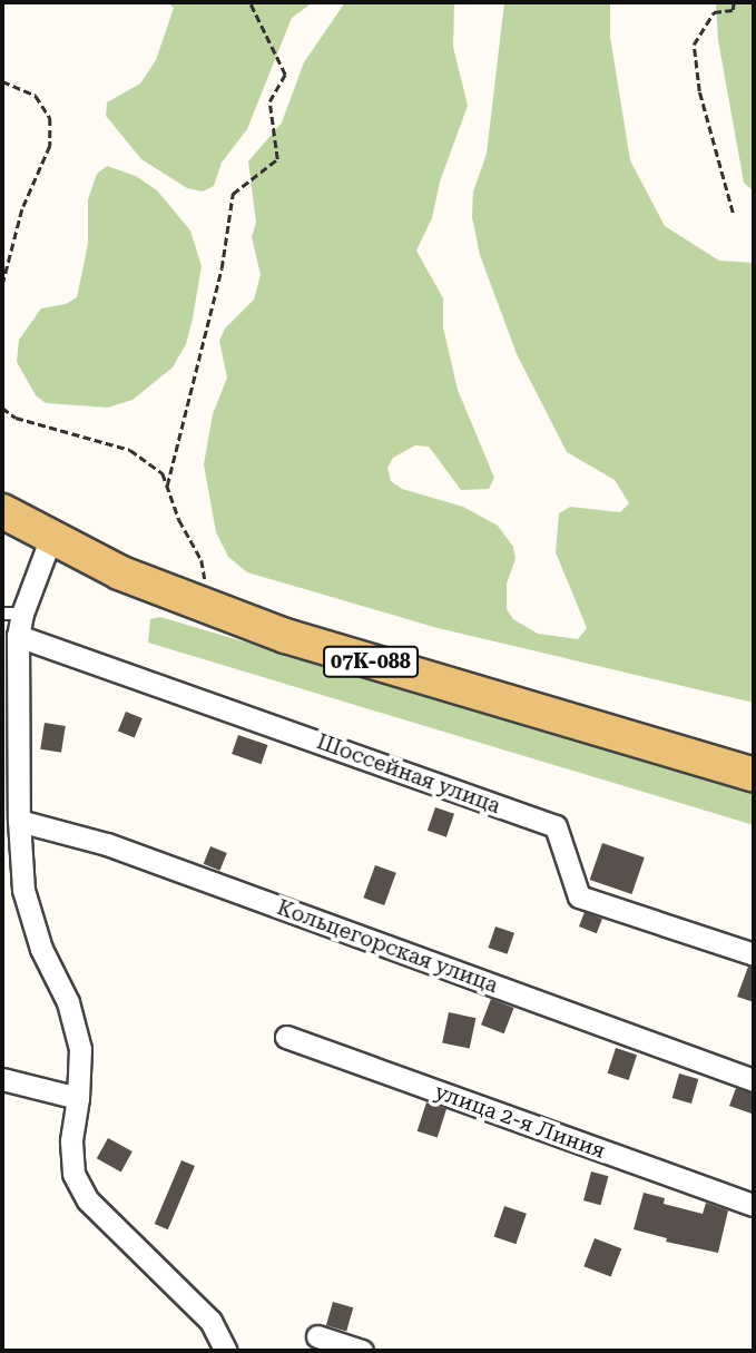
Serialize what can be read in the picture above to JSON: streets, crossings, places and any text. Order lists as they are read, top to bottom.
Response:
{
  "streets": {
    "main road": ["07К-088"],
    "street": ["Шоссейная улица", "Кольцегорская улица", "улица 2-я Линия"]
  }
}
